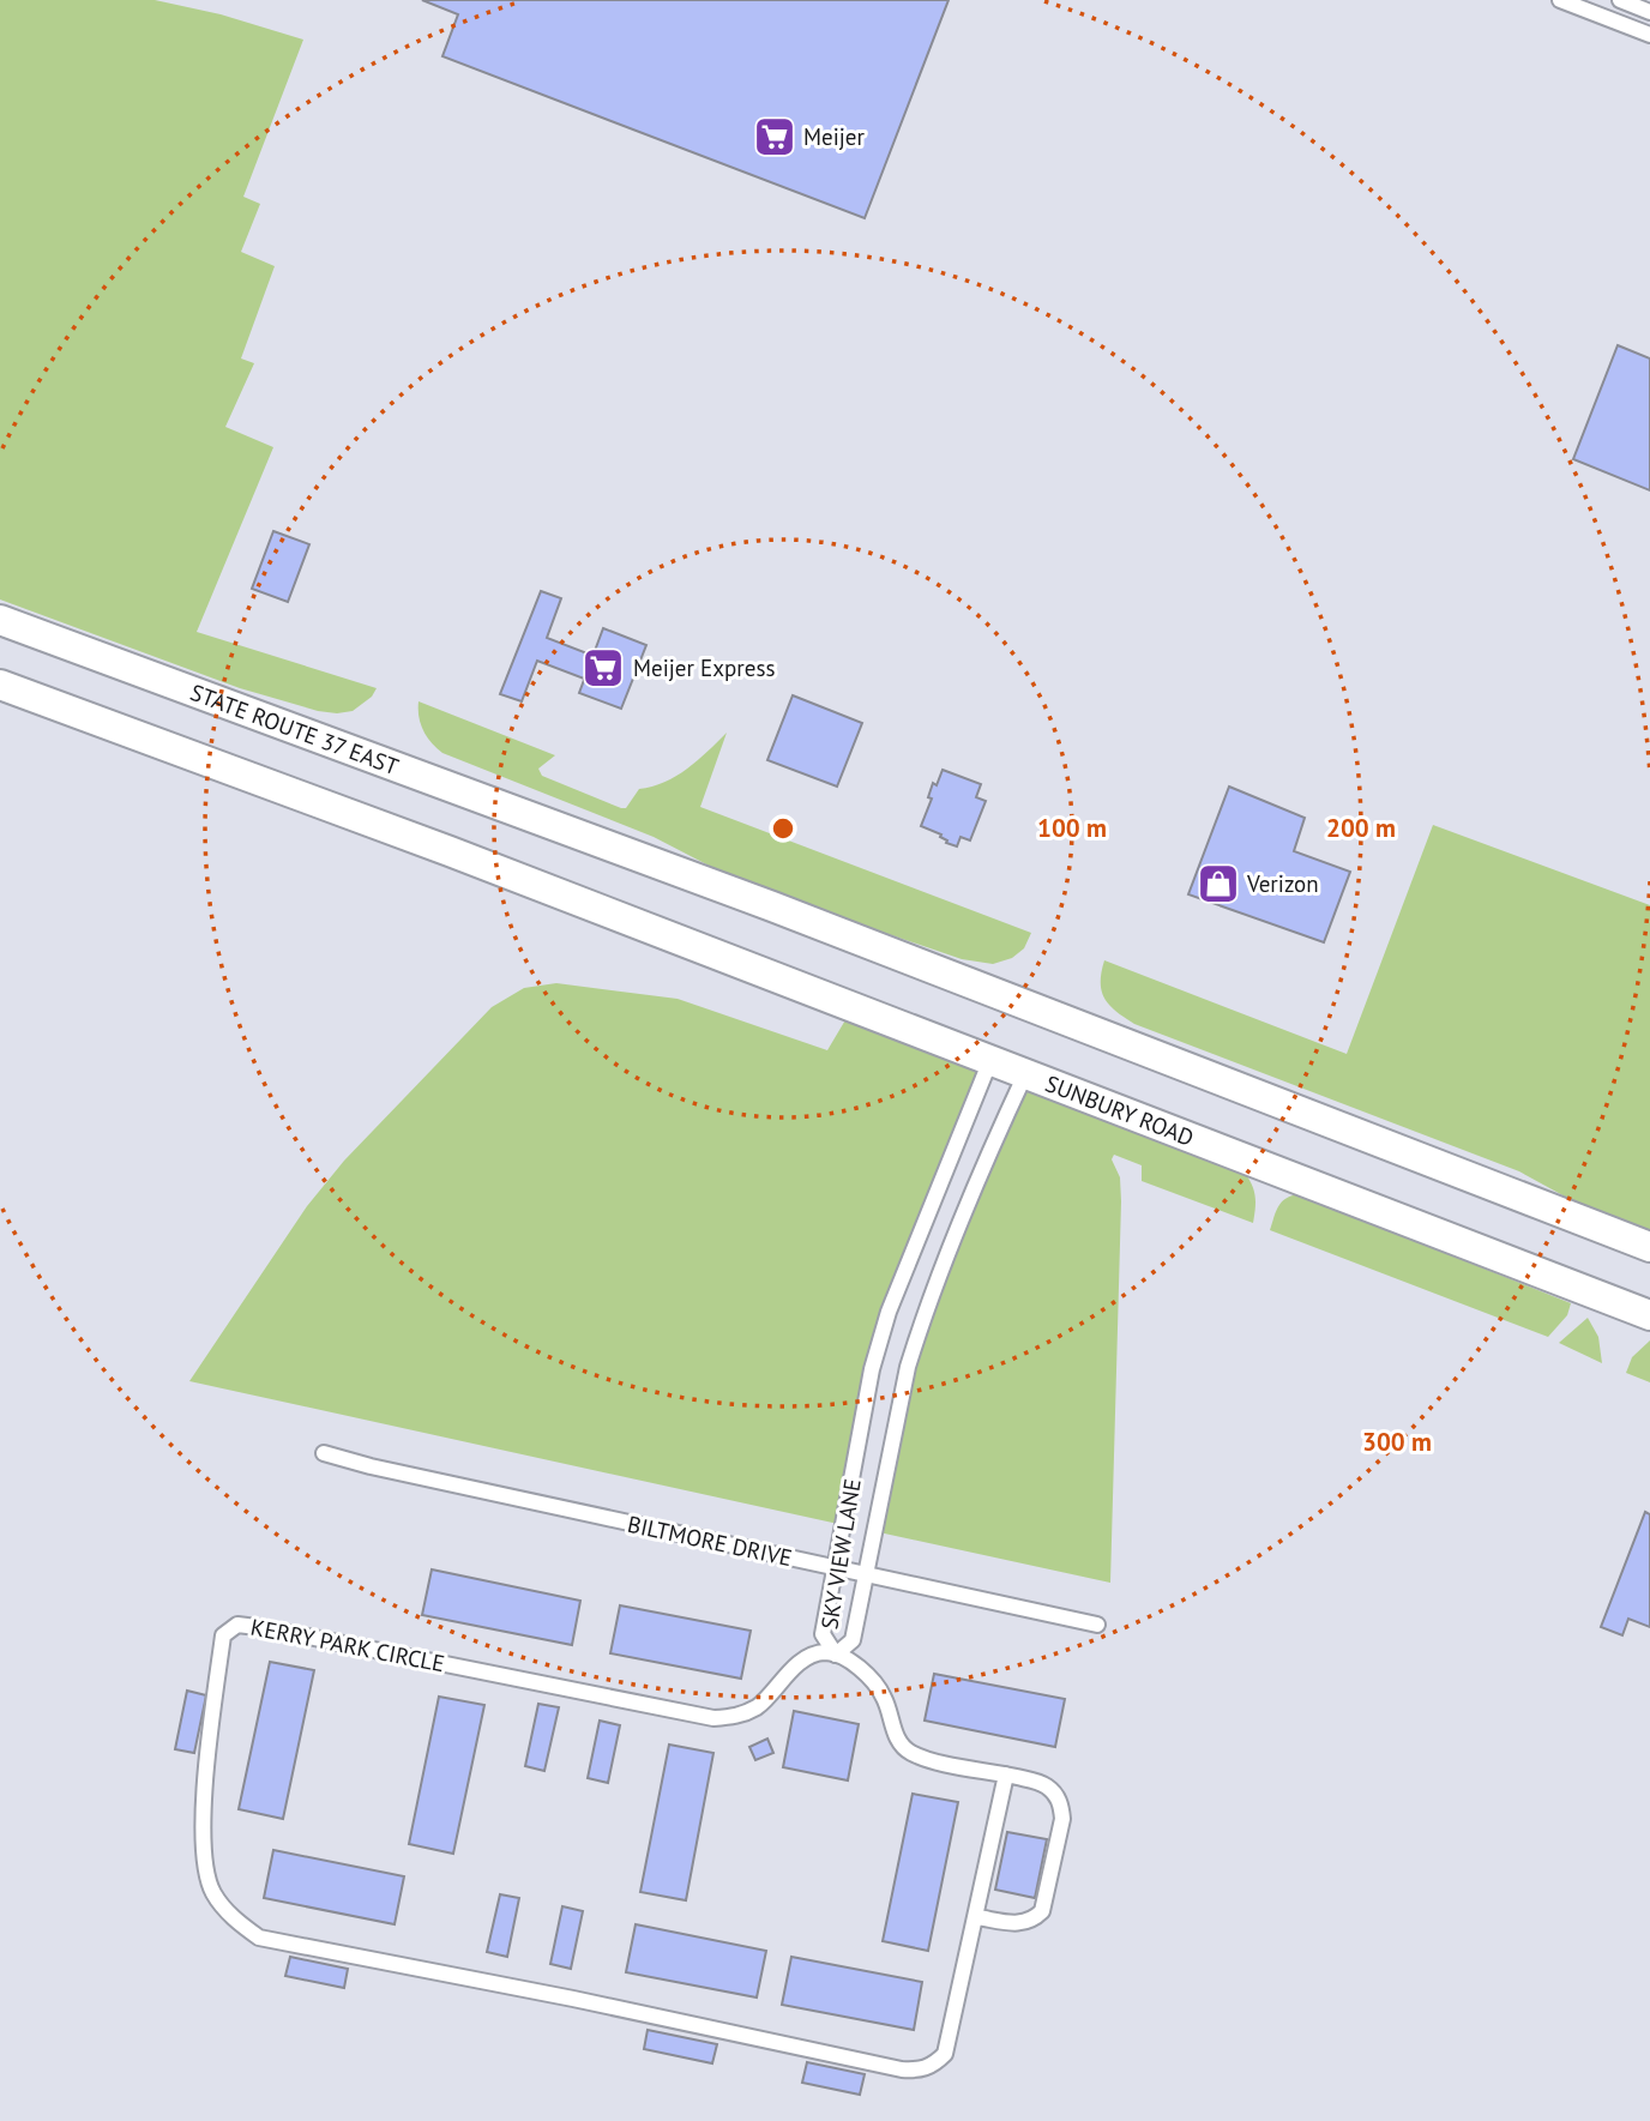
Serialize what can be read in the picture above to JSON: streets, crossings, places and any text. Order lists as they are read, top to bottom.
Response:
{
  "streets": {
    "highway": ["STATE ROUTE 37 EAST", "SUNBURY ROAD"],
    "street": ["BILTMORE DRIVE", "SKY VIEW LANE", "KERRY PARK CIRCLE"]
  },
  "crossings": [
    ["SUNBURY ROAD", "SKY VIEW LANE"],
    ["BILTMORE DRIVE", "SKY VIEW LANE"],
    ["SKY VIEW LANE", "KERRY PARK CIRCLE"]
  ],
  "places": {
    "supermarket": ["Meijer", "Meijer Express"],
    "shop": ["Verizon"]
  },
  "rings": ["100 m", "200 m", "300 m"]
}
